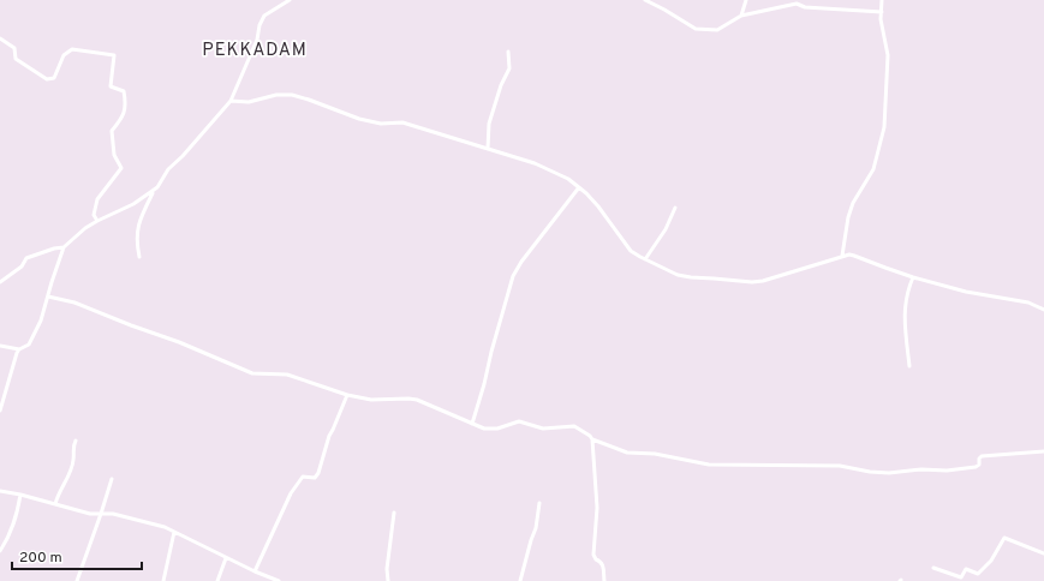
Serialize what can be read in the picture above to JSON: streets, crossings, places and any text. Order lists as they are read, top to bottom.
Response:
{
  "districts": ["PEKKADAM"],
  "scale_bar": "200 m"
}
